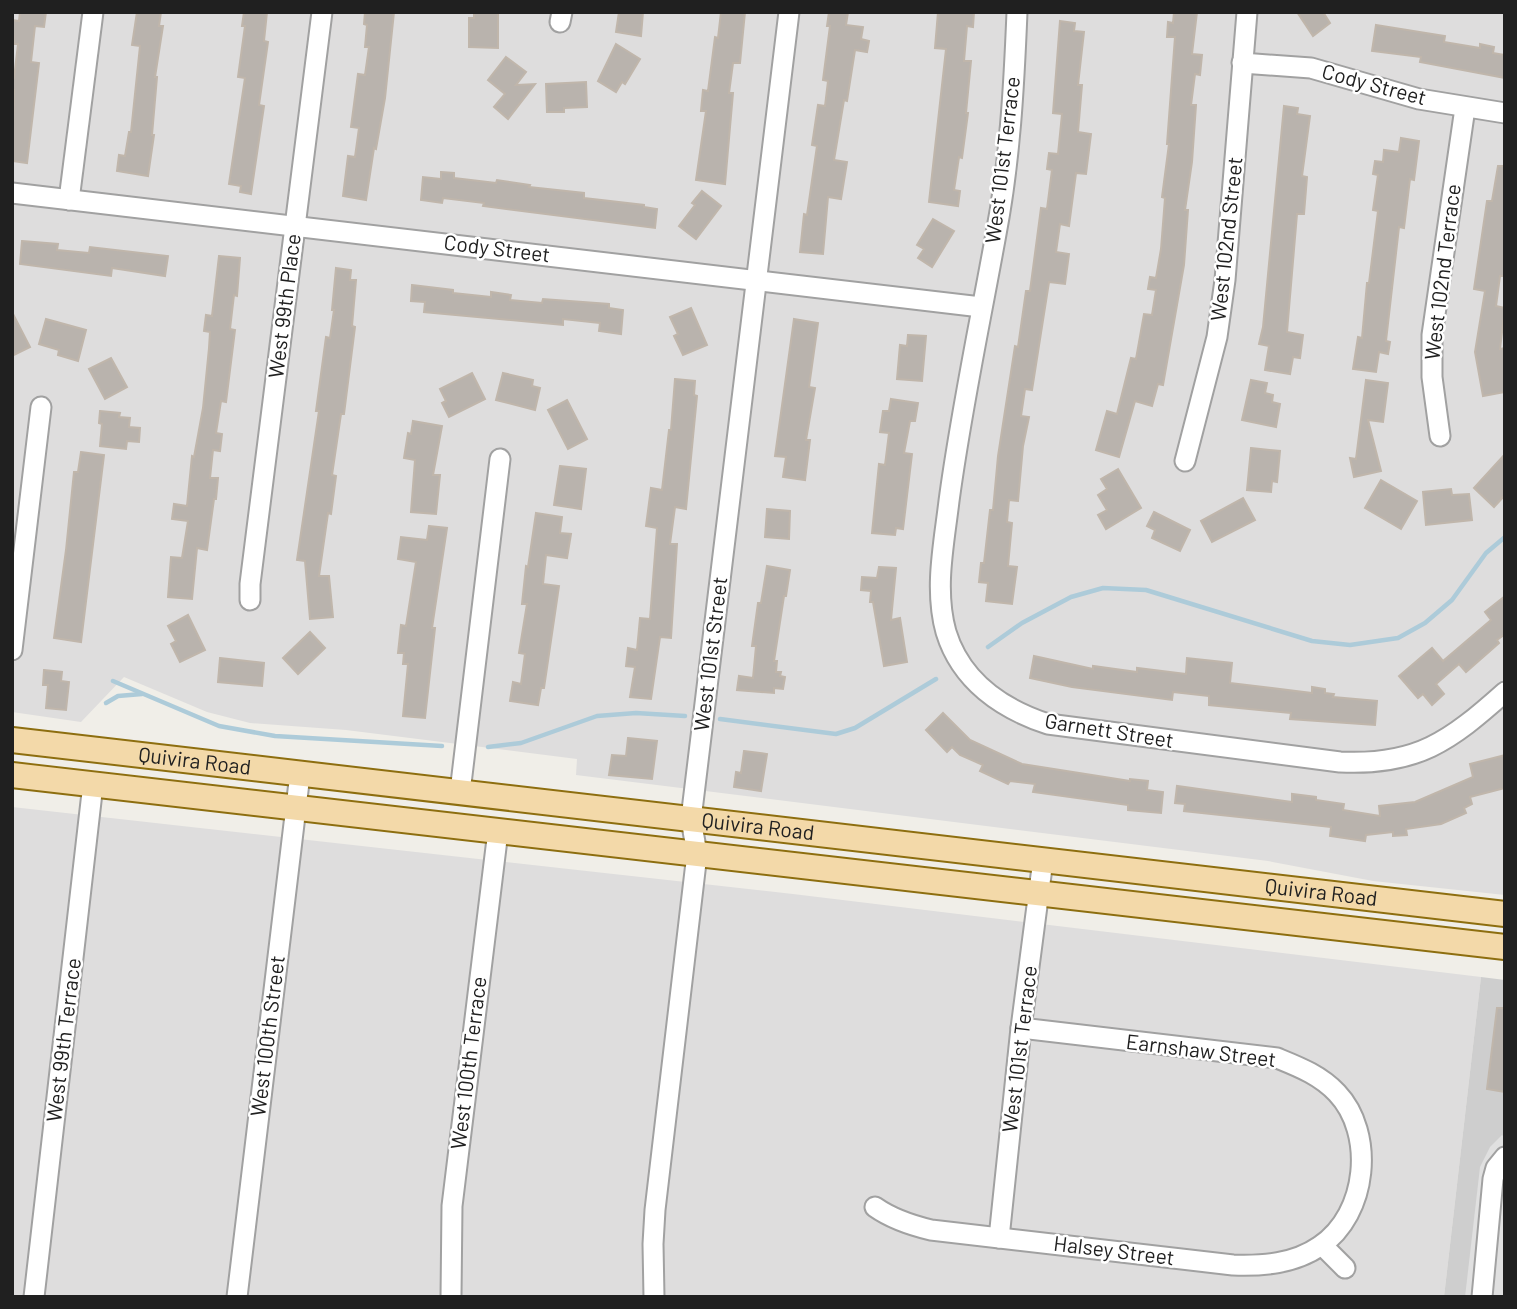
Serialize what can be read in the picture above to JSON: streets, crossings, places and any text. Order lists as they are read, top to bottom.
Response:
{
  "streets": {
    "main road": ["Quivira Road"],
    "street": [
      "Cody Street",
      "West 101st Terrace",
      "West 102nd Street",
      "West 102nd Terrace",
      "West 99th Place",
      "West 101st Street",
      "Garnett Street",
      "West 100th Street",
      "West 99th Terrace",
      "Earnshaw Street",
      "West 100th Terrace",
      "Halsey Street"
    ]
  },
  "crossings": [
    ["Cody Street", "West 101st Terrace"],
    ["Cody Street", "West 102nd Street"],
    ["Cody Street", "West 102nd Terrace"],
    ["Cody Street", "West 99th Place"],
    ["Cody Street", "West 101st Street"],
    ["Cody Street", "Garnett Street"],
    ["West 101st Terrace", "Garnett Street"],
    ["West 101st Terrace", "Quivira Road"],
    ["West 101st Terrace", "Earnshaw Street"],
    ["West 101st Terrace", "Halsey Street"],
    ["West 101st Street", "Quivira Road"],
    ["Quivira Road", "West 100th Street"],
    ["Quivira Road", "West 99th Terrace"],
    ["Quivira Road", "West 100th Terrace"],
    ["Earnshaw Street", "Halsey Street"]
  ]
}
